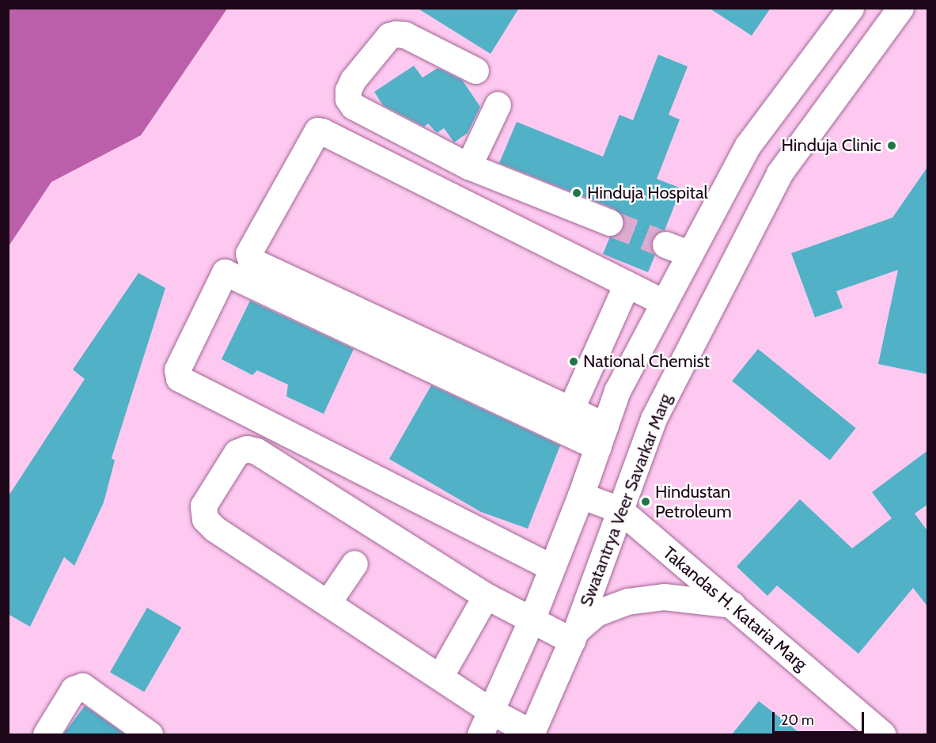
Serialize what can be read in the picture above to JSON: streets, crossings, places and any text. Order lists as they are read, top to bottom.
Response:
{
  "streets": {
    "street": ["Swatantrya Veer Savarkar Marg", "Takandas H. Kataria Marg"]
  },
  "crossings": [
    ["Swatantrya Veer Savarkar Marg", "Takandas H. Kataria Marg"]
  ],
  "places": [
    "Hinduja Clinic",
    "Hinduja Hospital",
    "National Chemist",
    "Hindustan Petroleum"
  ],
  "scale_bar": "20 m"
}
